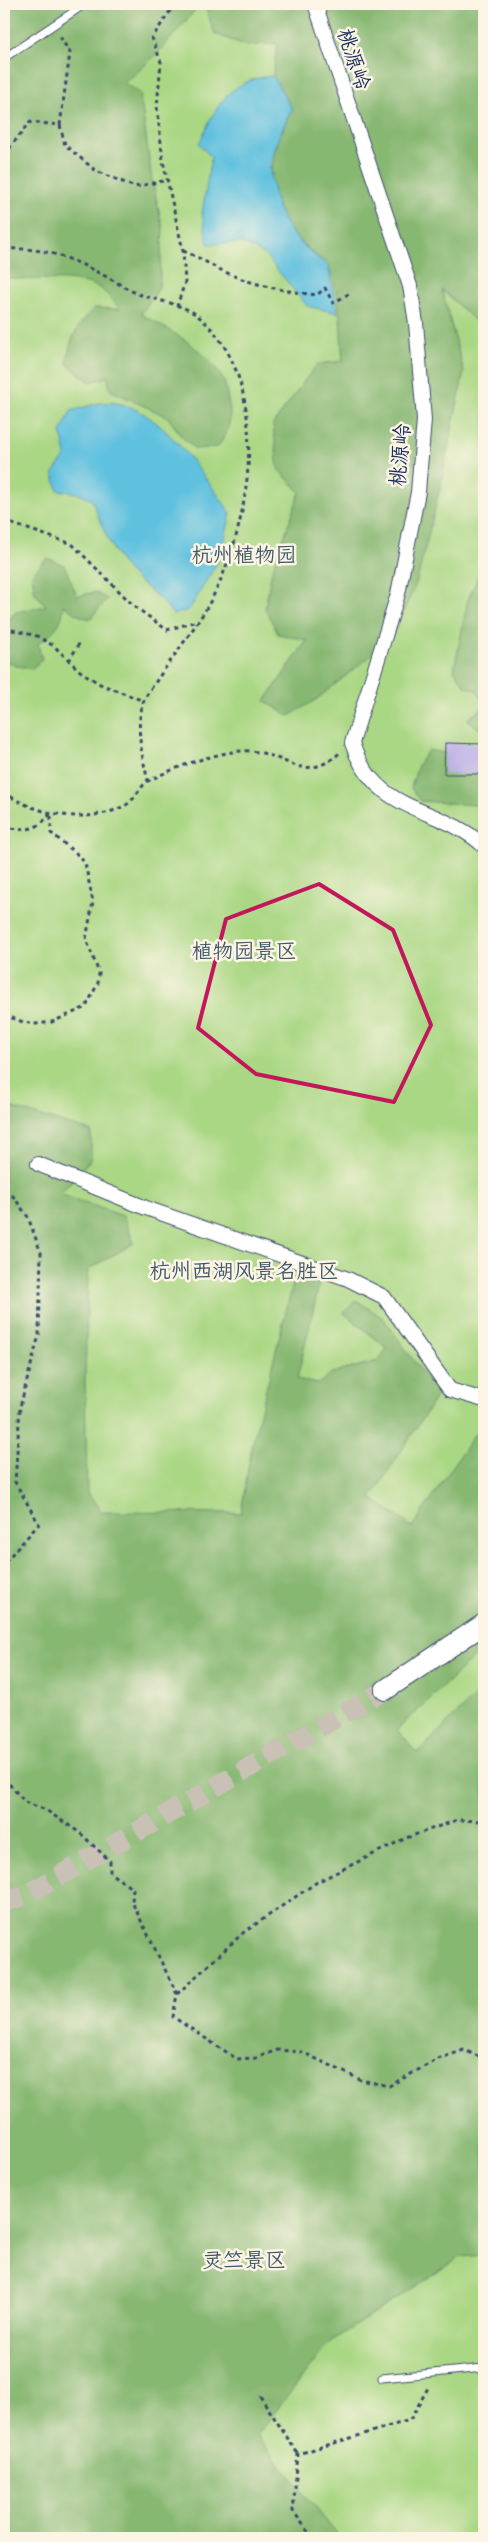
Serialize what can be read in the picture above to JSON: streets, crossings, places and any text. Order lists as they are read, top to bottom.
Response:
{
  "streets": {
    "street": ["桃源岭"]
  },
  "parks": [
    "杭州植物园",
    "植物园景区",
    "杭州西湖风景名胜区",
    "灵竺景区"
  ]
}
